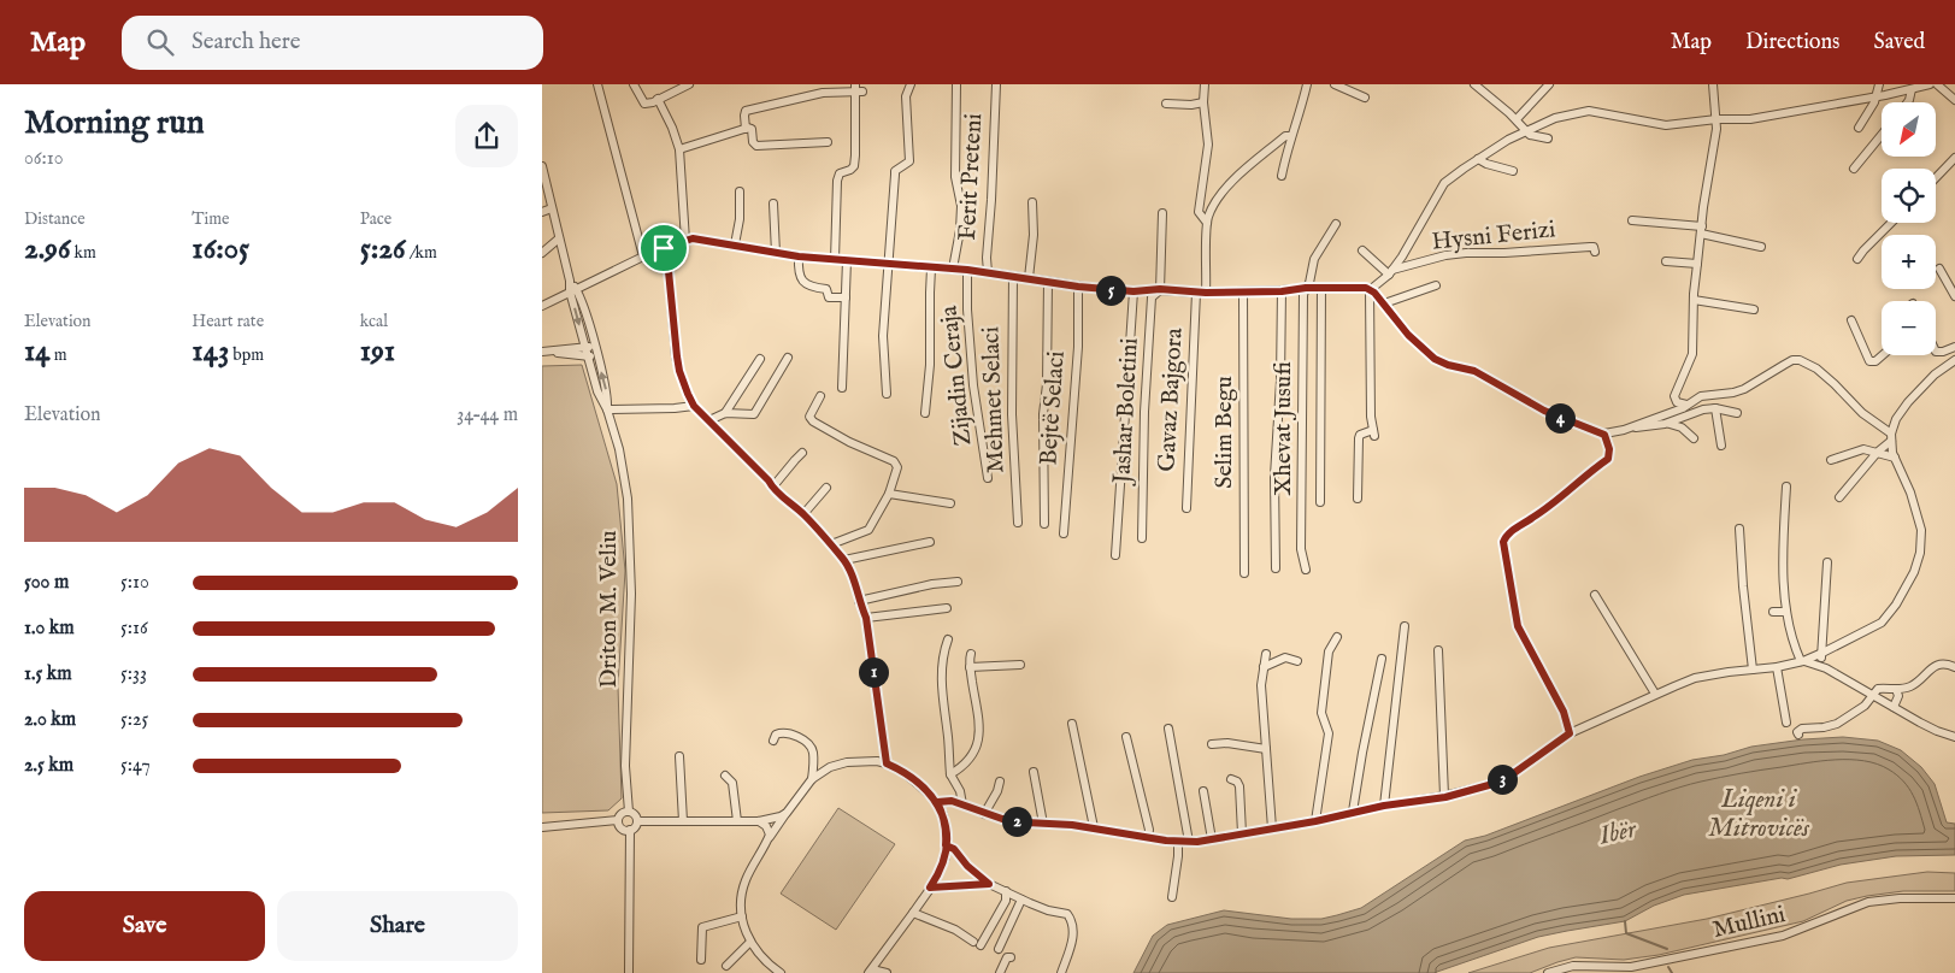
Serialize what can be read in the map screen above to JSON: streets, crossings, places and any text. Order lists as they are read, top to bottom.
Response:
{
  "streets": {
    "street": [
      "Ferit Preteni",
      "Hysni Ferizi",
      "Zijadin Ceraja",
      "Mehmet Selaci",
      "Gavaz Bajgora",
      "Bejtë Selaci",
      "Jashar Boletini",
      "Xhevat Jusufi",
      "Selim Begu",
      "Driton M. Veliu",
      "Mullini"
    ]
  },
  "water": ["Liqeni i Mitrovicës", "Ibër"],
  "north": "bottom left",
  "page": {
    "header": "Map",
    "search": "Search here",
    "nav": ["Map", "Directions", "Saved"],
    "heading": ["Morning run", "06:10"],
    "map_buttons": ["+", "−"],
    "stats": [
      ["Distance", "2.96 km"],
      ["Time", "16:05"],
      ["Pace", "5:26 /km"],
      ["Elevation", "14 m"],
      ["Heart rate", "143 bpm"],
      ["kcal", "191"]
    ],
    "pins": [
      "5",
      "4",
      "1",
      "3",
      "2"
    ],
    "chart": ["Elevation", "34–44 m"],
    "list": [
      {
        "name": "500 m",
        "note": "5:10"
      },
      {
        "name": "1.0 km",
        "note": "5:16"
      },
      {
        "name": "1.5 km",
        "note": "5:33"
      },
      {
        "name": "2.0 km",
        "note": "5:25"
      },
      {
        "name": "2.5 km",
        "note": "5:47"
      }
    ],
    "buttons": ["Save", "Share"]
  }
}
